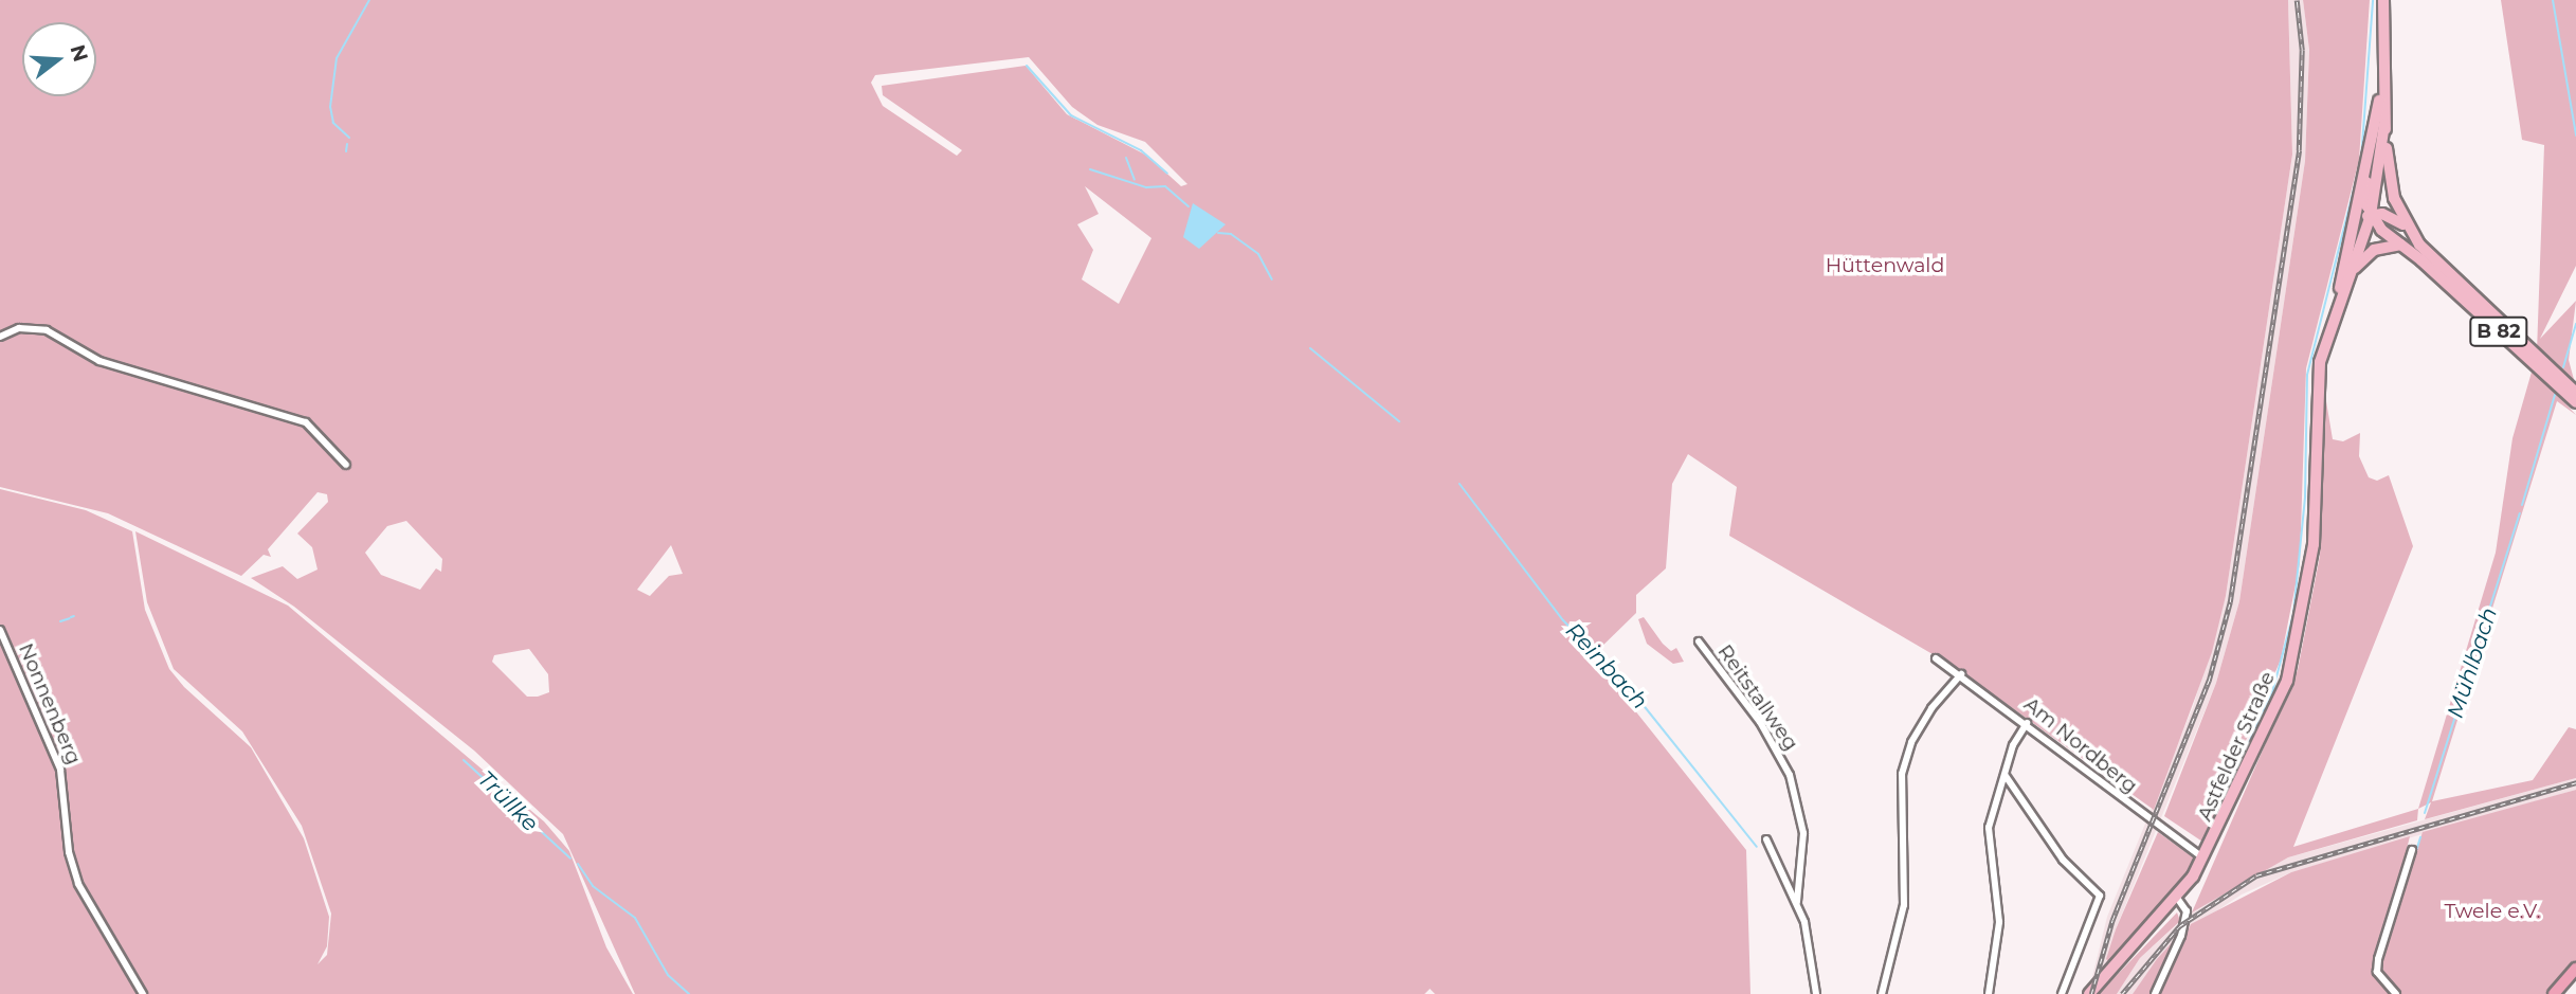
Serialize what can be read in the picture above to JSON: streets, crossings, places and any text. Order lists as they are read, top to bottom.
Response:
{
  "streets": {
    "main road": ["B 82", "Astfelder Straße"],
    "street": ["Reitstallweg", "Nonnenberg", "Am Nordberg"]
  },
  "crossings": [
    ["B 82", "Astfelder Straße"],
    ["Am Nordberg", "Astfelder Straße"]
  ],
  "water": ["Mühlbach", "Reinbach", "Trüllke"],
  "parks": ["Hüttenwald", "Twele e.V."],
  "north": "right"
}
